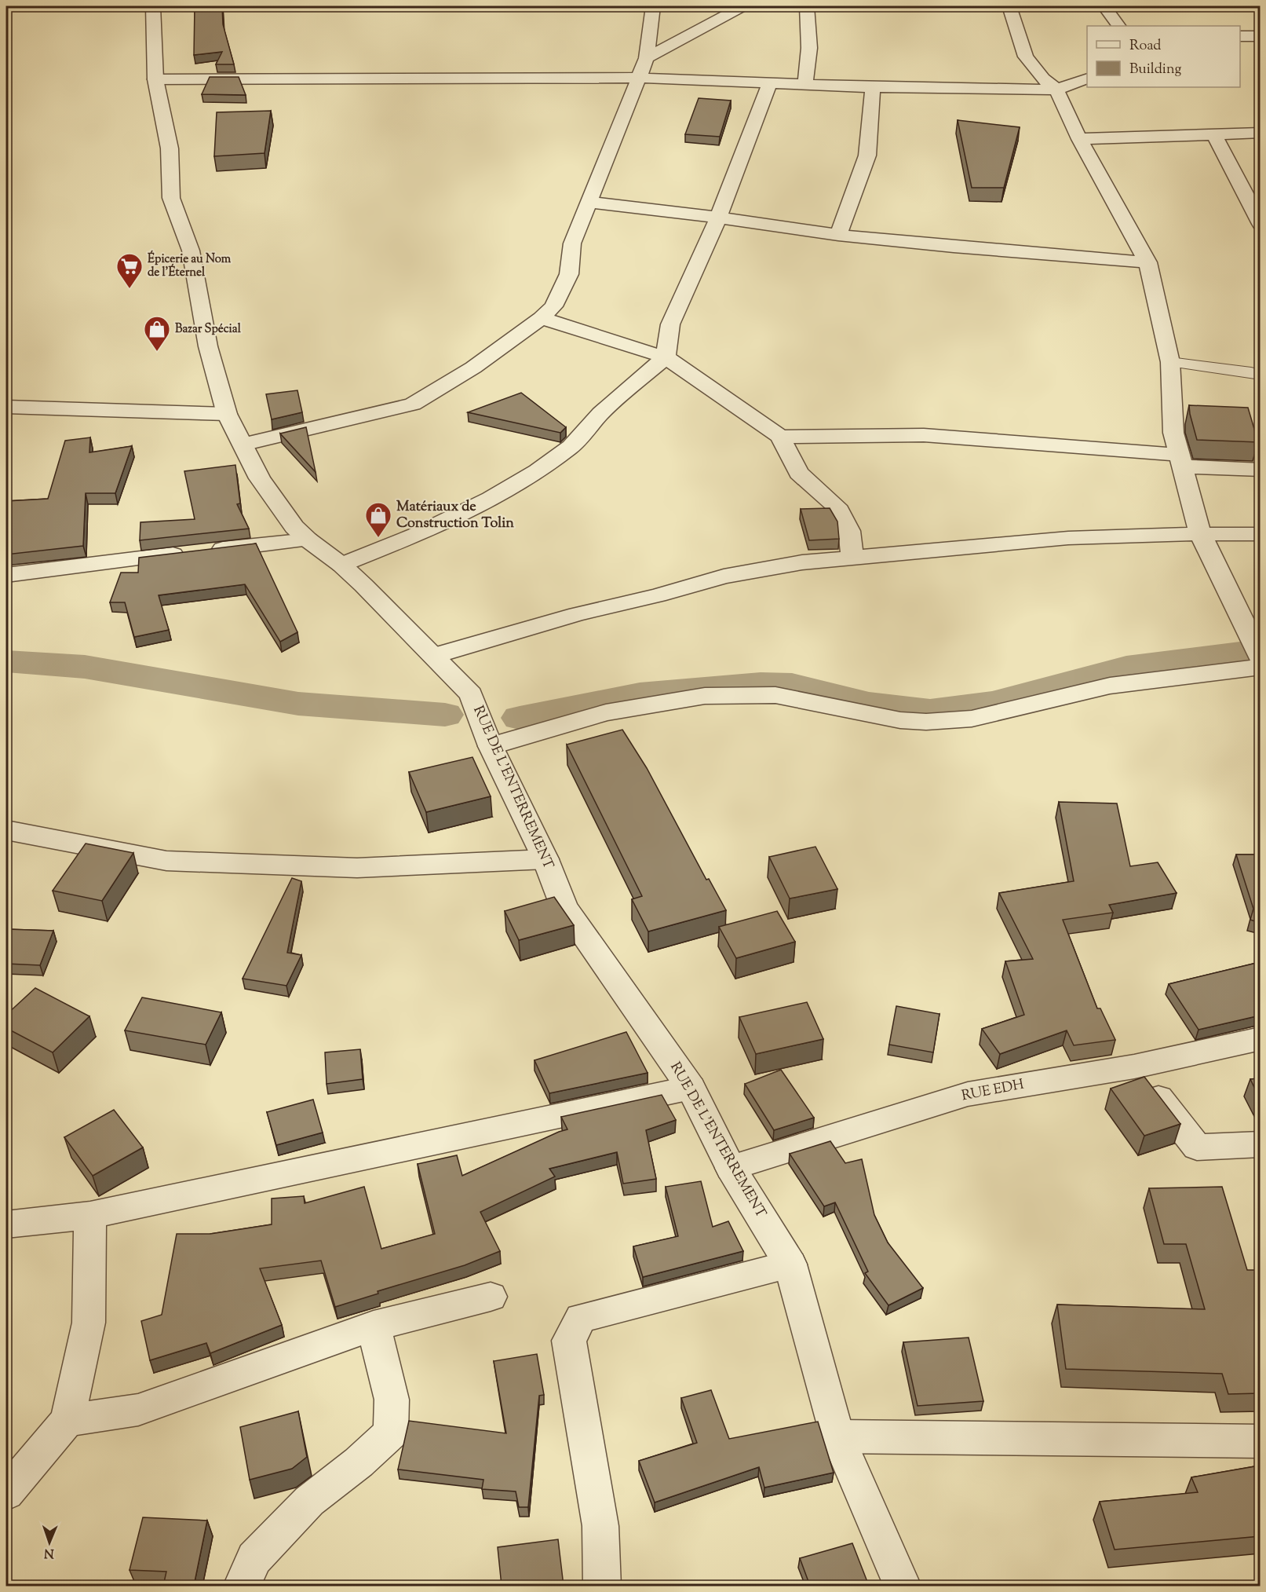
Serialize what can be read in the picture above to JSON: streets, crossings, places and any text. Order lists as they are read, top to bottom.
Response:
{
  "streets": {
    "street": ["RUE DE L'ENTERREMENT", "RUE EDH"]
  },
  "crossings": [
    ["RUE DE L'ENTERREMENT", "RUE EDH"]
  ],
  "places": {
    "supermarket": ["Épicerie au Nom de l'Éternel"],
    "shop": ["Bazar Spécial", "Matériaux de Construction Tolin"]
  },
  "legend": ["Road", "Building"],
  "north": "bottom"
}
